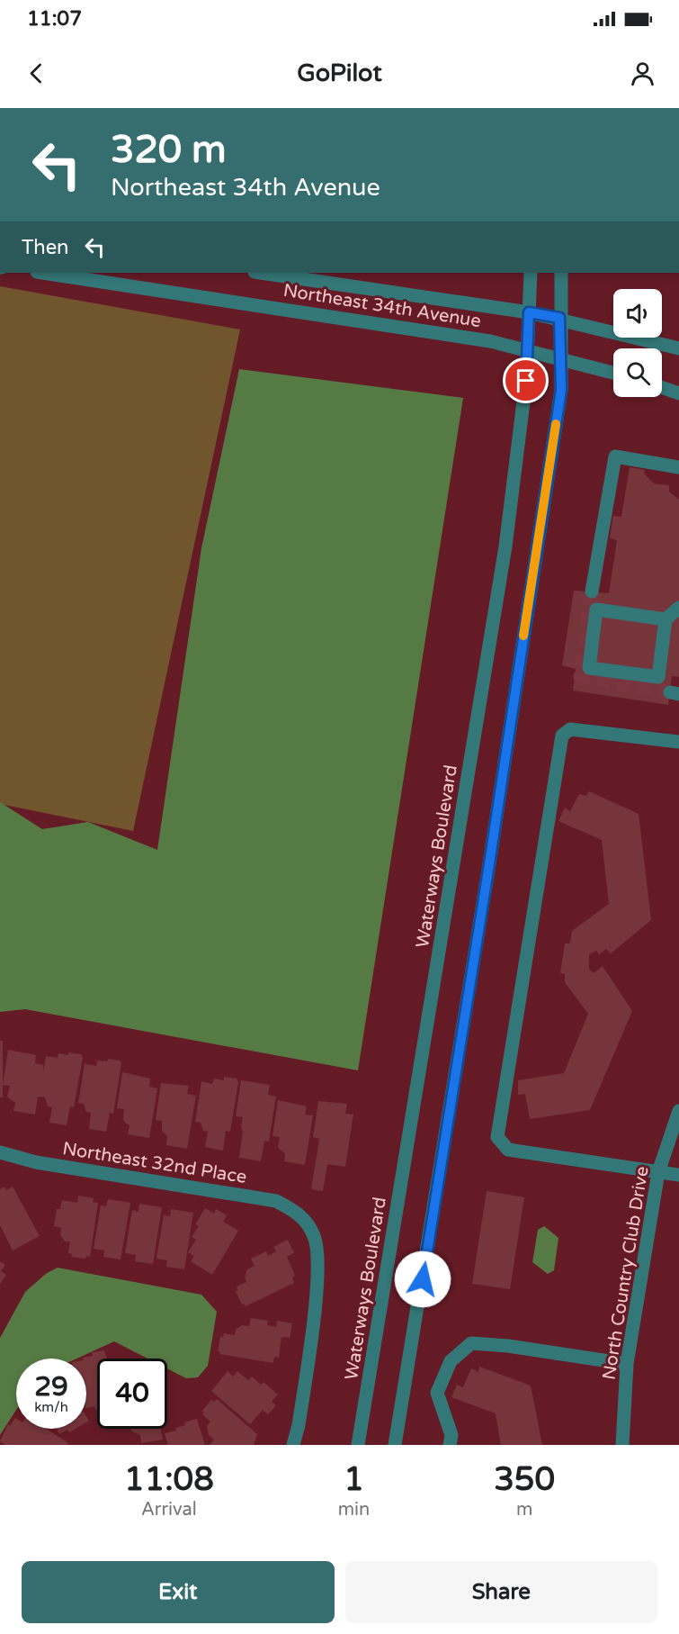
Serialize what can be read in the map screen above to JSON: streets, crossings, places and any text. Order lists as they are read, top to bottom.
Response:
{
  "streets": {
    "street": [
      "Northeast 34th Avenue",
      "Waterways Boulevard",
      "Northeast 32nd Place",
      "North Country Club Drive"
    ]
  },
  "crossings": [
    ["Northeast 34th Avenue", "Waterways Boulevard"]
  ],
  "page": {
    "status": "11:07",
    "header": "GoPilot",
    "turn": ["320 m", "Northeast 34th Avenue"],
    "then": "Then",
    "speed": "29 km/h",
    "limit": "40",
    "eta": [
      "11:08",
      "Arrival",
      "1",
      "min",
      "350",
      "m"
    ],
    "buttons": ["Exit", "Share"]
  }
}
